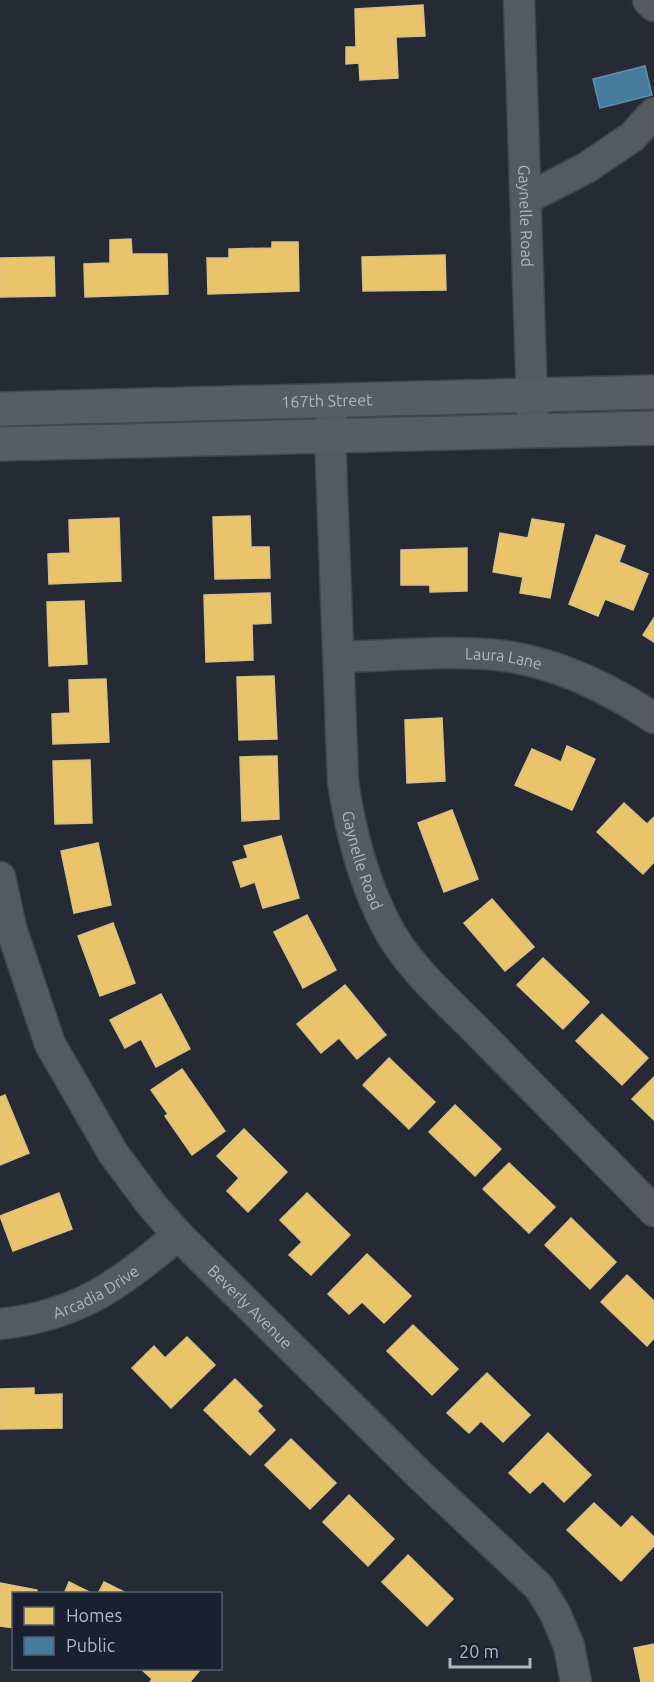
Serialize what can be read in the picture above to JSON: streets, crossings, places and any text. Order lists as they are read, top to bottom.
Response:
{
  "streets": {
    "main road": ["167th Street"],
    "street": [
      "Gaynelle Road",
      "Laura Lane",
      "Arcadia Drive",
      "Beverly Avenue"
    ]
  },
  "crossings": [
    ["Gaynelle Road", "167th Street"],
    ["Gaynelle Road", "Laura Lane"],
    ["Arcadia Drive", "Beverly Avenue"]
  ],
  "legend": ["Homes", "Public"],
  "scale_bar": "20 m"
}
